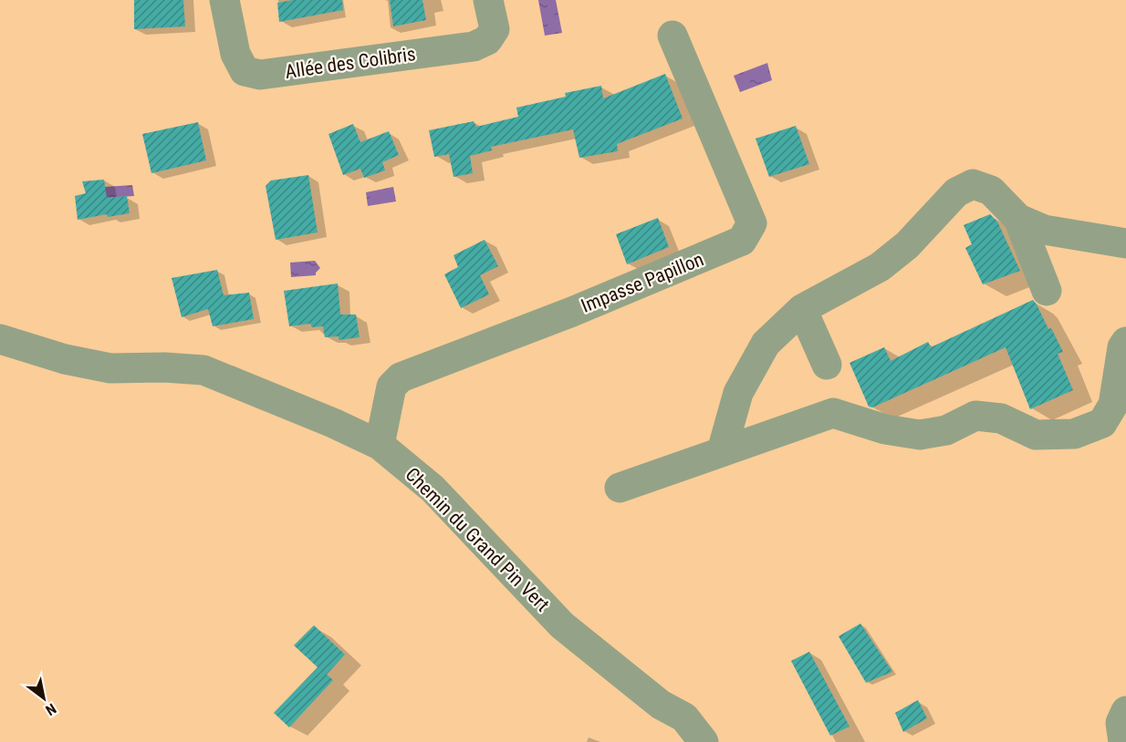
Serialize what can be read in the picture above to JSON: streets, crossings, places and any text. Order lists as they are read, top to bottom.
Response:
{
  "streets": {
    "street": ["Allée des Colibris", "Impasse Papillon", "Chemin du Grand Pin Vert"]
  },
  "crossings": [
    ["Impasse Papillon", "Chemin du Grand Pin Vert"]
  ],
  "north": "bottom right"
}
